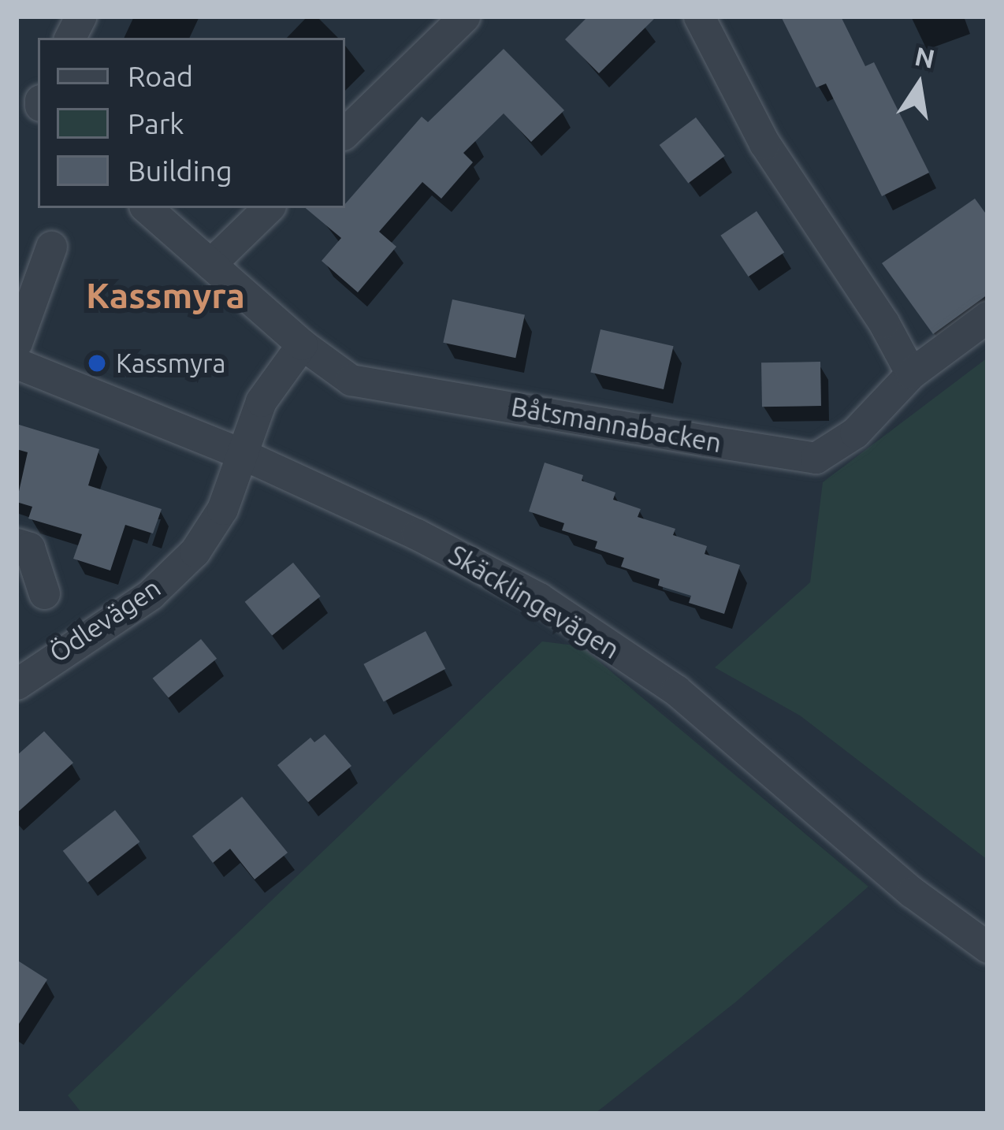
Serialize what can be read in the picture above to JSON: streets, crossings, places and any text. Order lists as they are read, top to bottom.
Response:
{
  "streets": {
    "street": ["Båtsmannabacken", "Skäcklingevägen", "Ödlevägen"]
  },
  "crossings": [
    ["Båtsmannabacken", "Ödlevägen"],
    ["Skäcklingevägen", "Ödlevägen"]
  ],
  "districts": ["Kassmyra"],
  "places": ["Kassmyra"],
  "legend": ["Road", "Park", "Building"],
  "north": "top"
}
